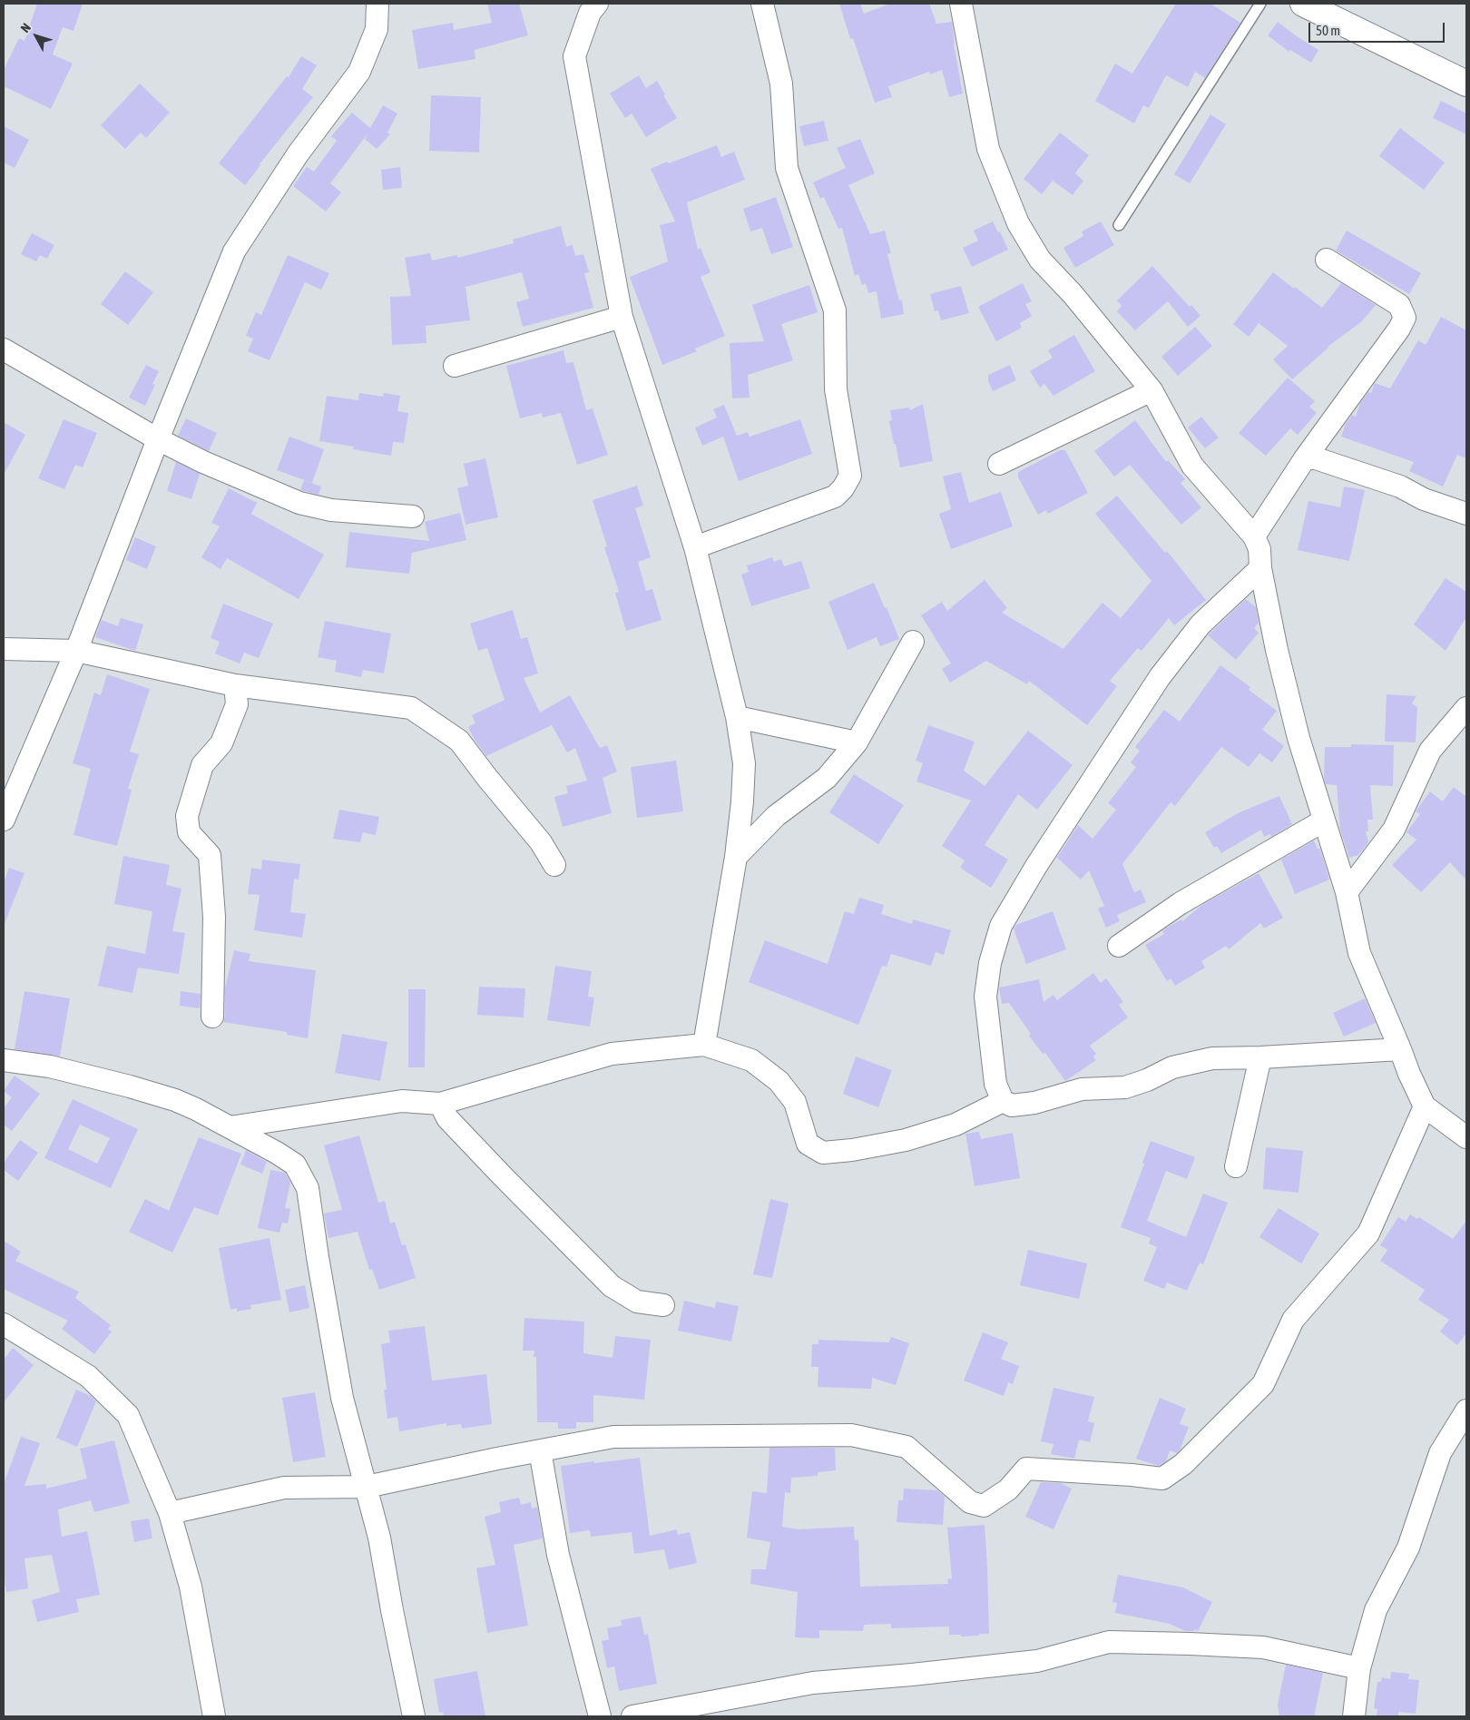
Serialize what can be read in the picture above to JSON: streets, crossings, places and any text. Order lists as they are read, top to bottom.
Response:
{
  "scale_bar": "50 m",
  "north": "top left"
}
